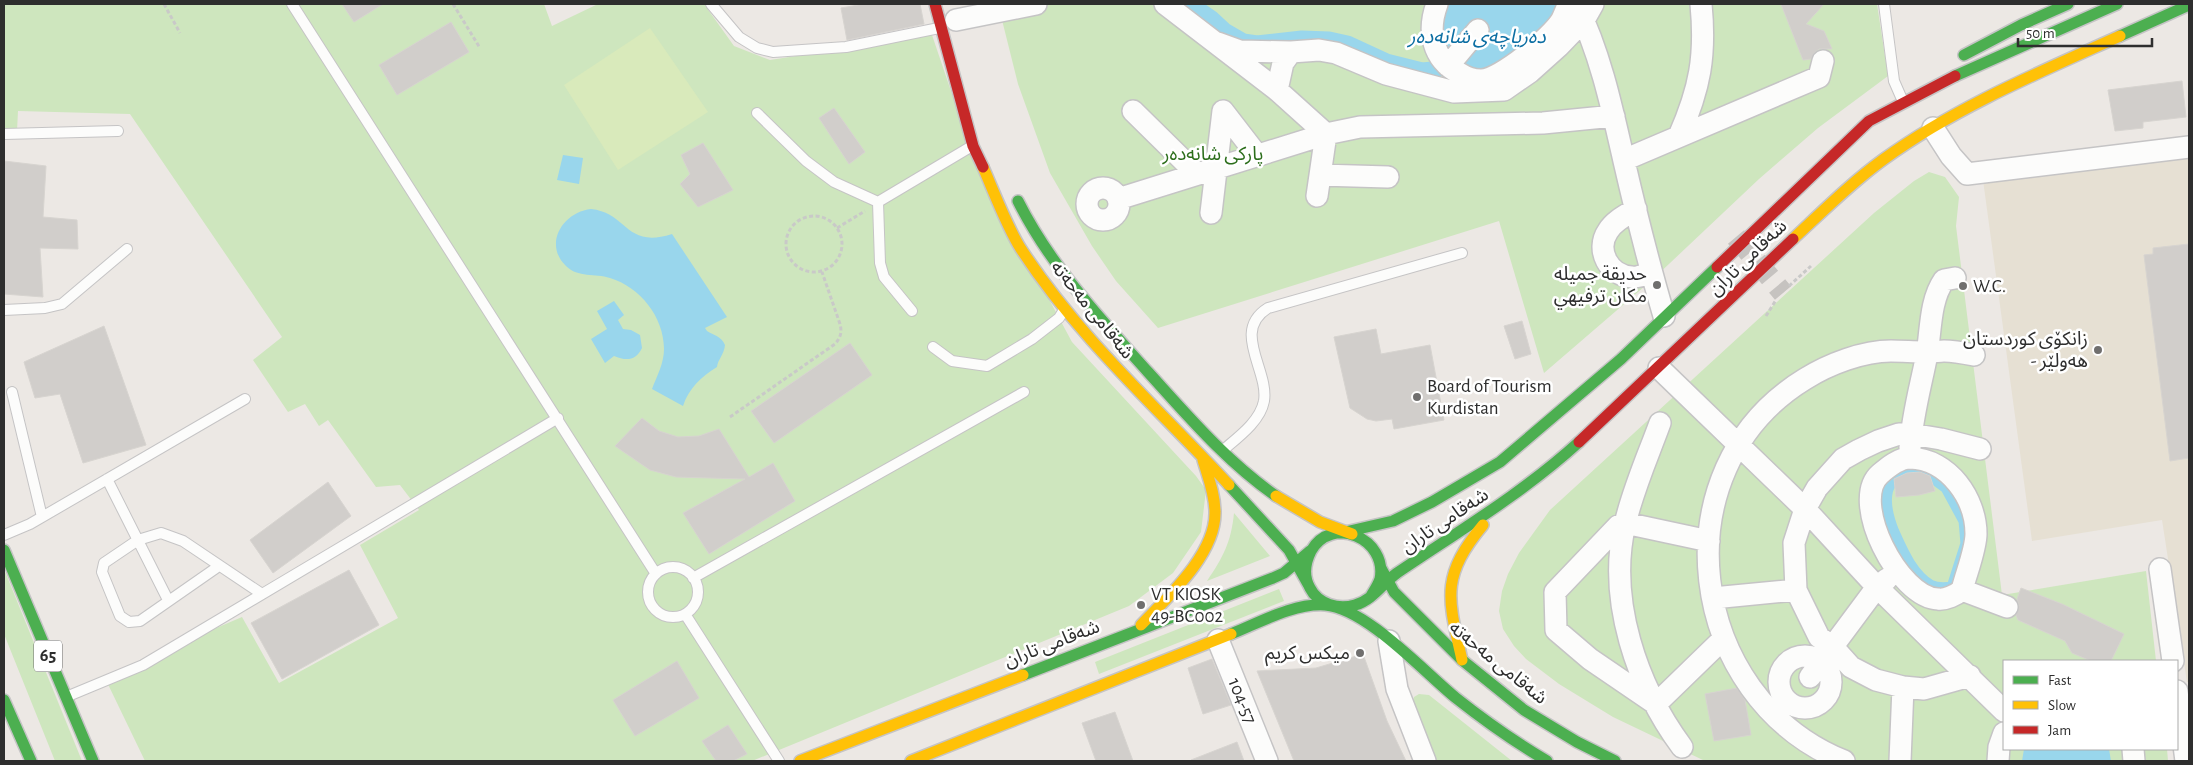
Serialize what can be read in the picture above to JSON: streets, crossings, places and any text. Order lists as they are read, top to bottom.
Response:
{
  "streets": {
    "main road": ["شەقامی تاران", "شەقامی مەحەتە", "65"],
    "street": ["104-57"]
  },
  "crossings": [
    ["شەقامی تاران", "شەقامی مەحەتە"]
  ],
  "water": ["دەریاچەی شانەدەر"],
  "parks": ["پارکی شانەدەر"],
  "places": [
    "حديقة جميله مكان ترفيهي",
    "W.C.",
    "زانکۆی کوردستان - هەولێر",
    "Board of Tourism Kurdistan",
    "VT KIOSK 49-BC002",
    "ميكس كريم"
  ],
  "legend": ["Fast", "Slow", "Jam"],
  "scale_bar": "50 m"
}
